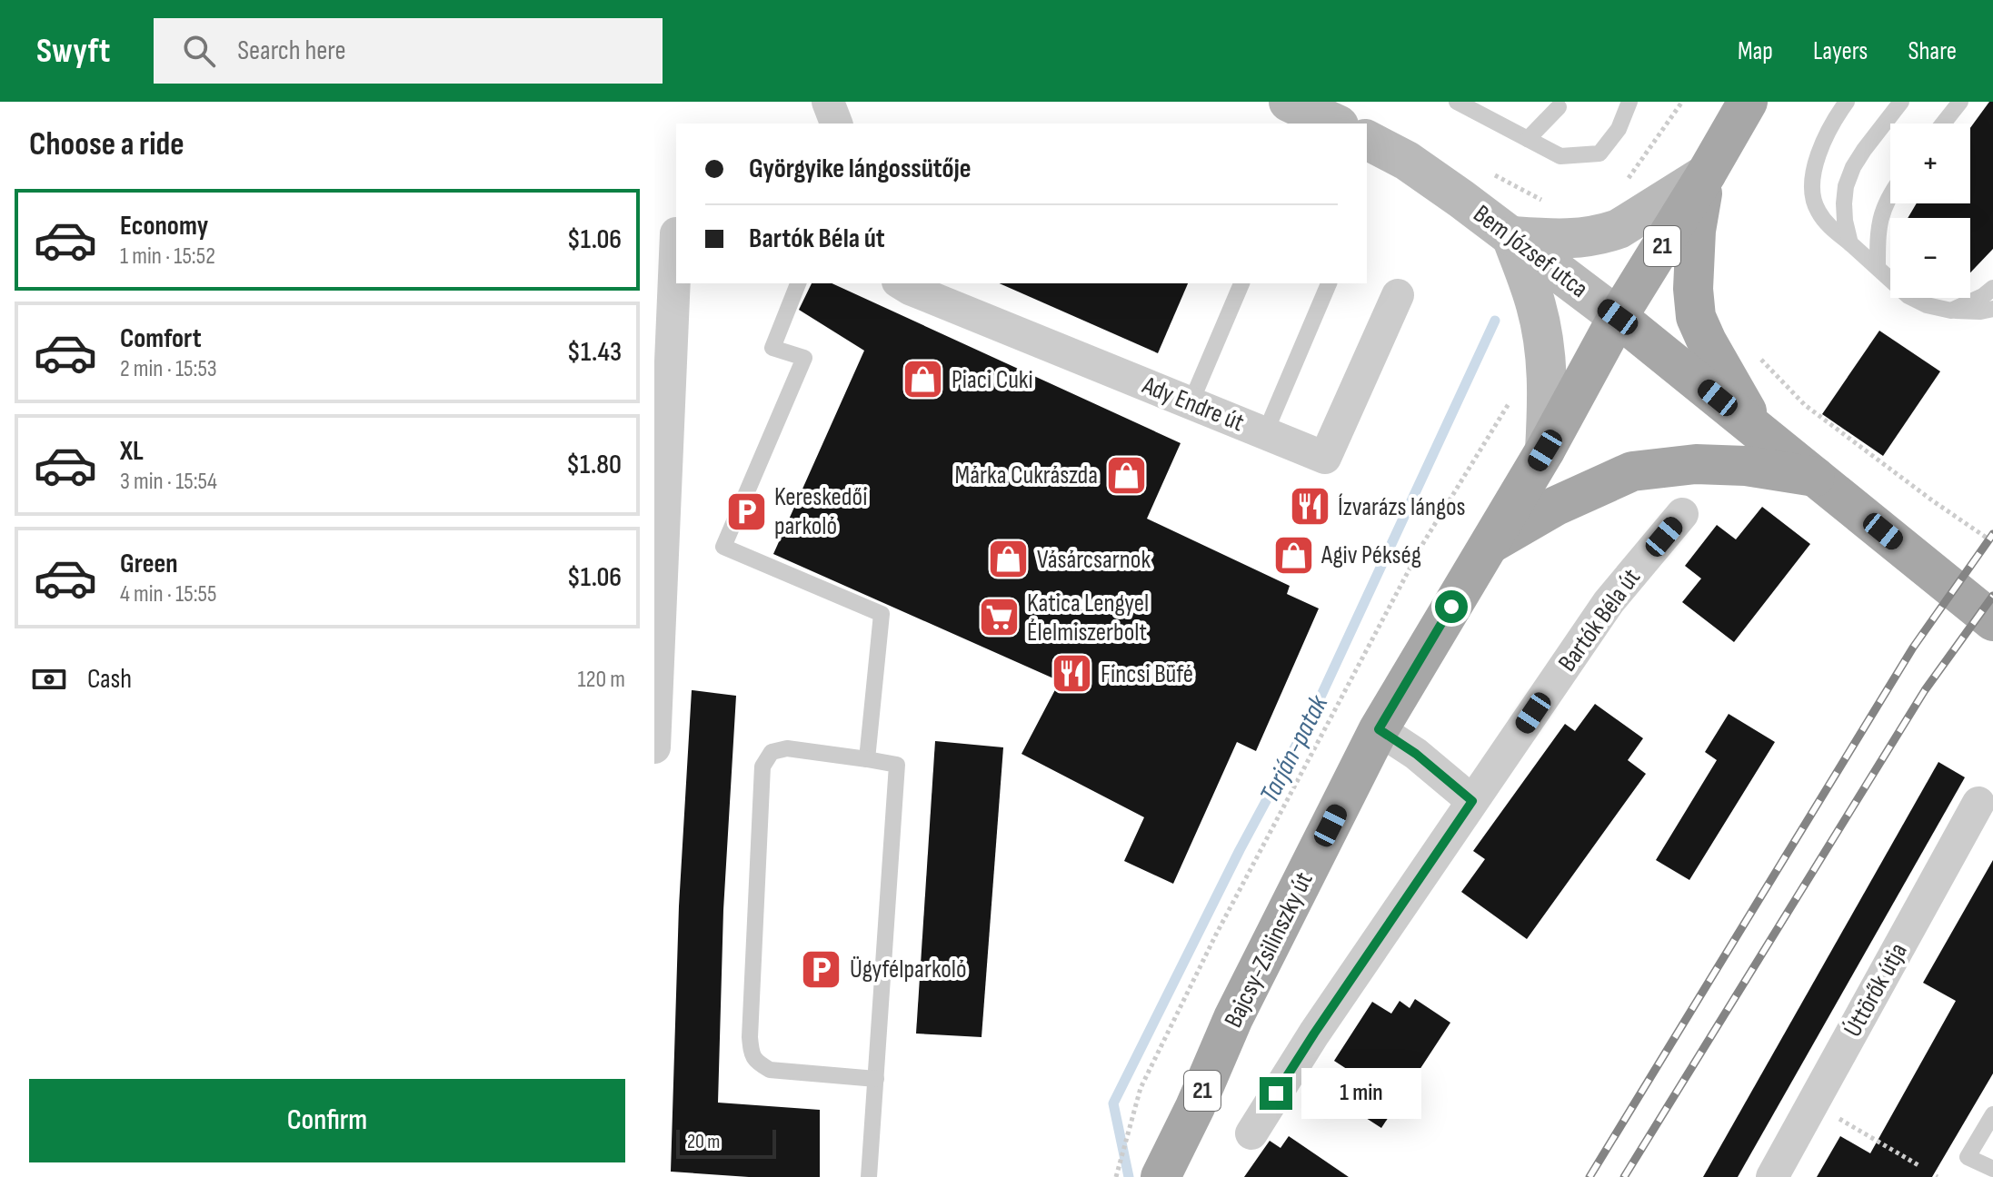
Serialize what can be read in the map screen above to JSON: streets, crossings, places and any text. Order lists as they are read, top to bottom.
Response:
{
  "streets": {
    "main road": ["21", "Bem József utca", "Bajcsy-Zsilinszky út"],
    "street": ["Ady Endre út", "Bartók Béla út", "Úttörők útja"]
  },
  "crossings": [
    ["Bem József utca", "Bajcsy-Zsilinszky út"]
  ],
  "water": ["Tarján-patak"],
  "places": {
    "shop": [
      "Piaci Cuki",
      "Márka Cukrászda",
      "Agiv Pékség",
      "Vásárcsarnok"
    ],
    "restaurant": ["Ízvarázs lángos", "Fincsi Büfé"],
    "parking": ["Kereskedői parkoló", "Ügyfélparkoló"],
    "supermarket": ["Katica Lengyel Élelmiszerbolt"]
  },
  "scale_bar": "20 m",
  "page": {
    "header": "Swyft",
    "search": "Search here",
    "nav": ["Map", "Layers", "Share"],
    "heading": "Choose a ride",
    "map_buttons": ["+", "−"],
    "banner": ["Györgyike lángossütője", "Bartók Béla út"],
    "list": [
      {
        "name": "Economy",
        "note": "1 min · 15:52",
        "value": "$1.06"
      },
      {
        "name": "Comfort",
        "note": "2 min · 15:53",
        "value": "$1.43"
      },
      {
        "name": "XL",
        "note": "3 min · 15:54",
        "value": "$1.80"
      },
      {
        "name": "Green",
        "note": "4 min · 15:55",
        "value": "$1.06"
      }
    ],
    "pay": ["Cash", "120 m"],
    "buttons": "Confirm",
    "bubble": "1 min",
    "scale": "20 m"
  }
}
